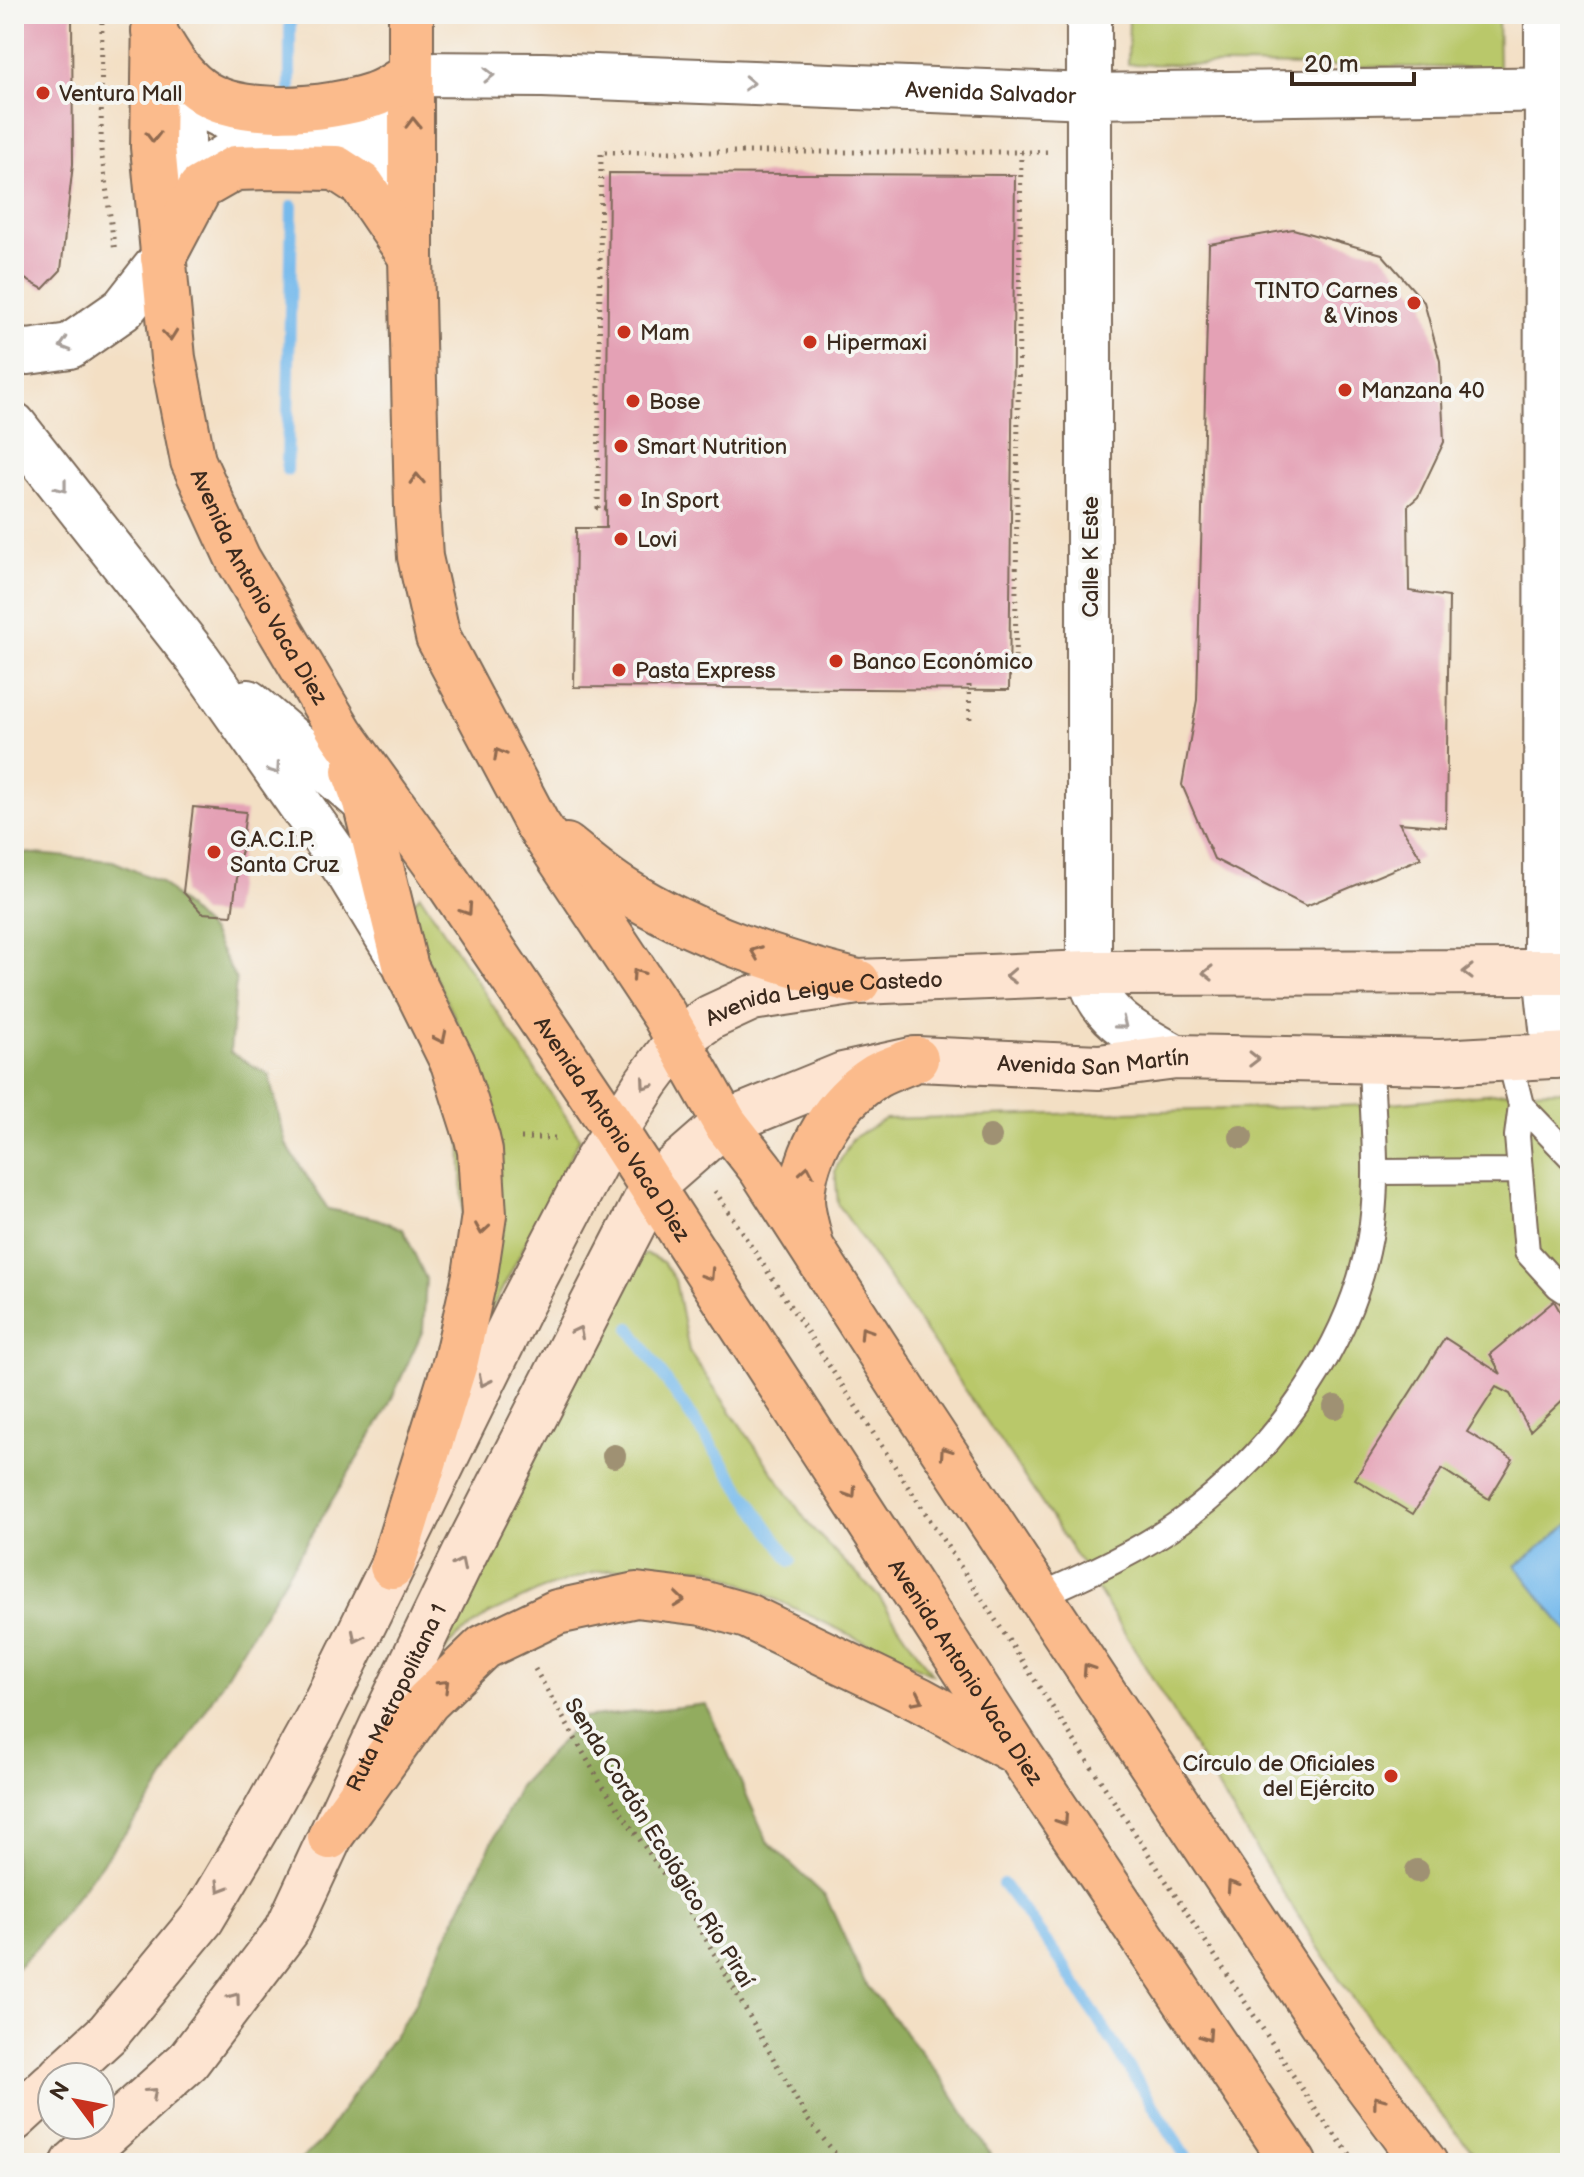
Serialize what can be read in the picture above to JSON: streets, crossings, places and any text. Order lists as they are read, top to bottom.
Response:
{
  "streets": {
    "highway": ["Avenida Antonio Vaca Diez"],
    "main road": ["Avenida Leigue Castedo", "Avenida San Martín", "Ruta Metropolitana 1"],
    "street": ["Avenida Salvador", "Calle K Este"],
    "path": ["Senda Cordón Ecológico Río Piraí"]
  },
  "crossings": [
    ["Avenida Salvador", "Calle K Este"],
    ["Calle K Este", "Avenida Leigue Castedo"],
    ["Calle K Este", "Avenida San Martín"],
    ["Avenida Antonio Vaca Diez", "Avenida Leigue Castedo"],
    ["Avenida Antonio Vaca Diez", "Avenida San Martín"],
    ["Avenida Antonio Vaca Diez", "Ruta Metropolitana 1"],
    ["Avenida San Martín", "Ruta Metropolitana 1"]
  ],
  "one_way": ["Avenida Salvador", "Avenida Leigue Castedo"],
  "places": [
    "Ventura Mall",
    "TINTO Carnes & Vinos",
    "Mam",
    "Hipermaxi",
    "Manzana 40",
    "Bose",
    "Smart Nutrition",
    "In Sport",
    "Lovi",
    "Banco Económico",
    "Pasta Express",
    "G.A.C.I.P. Santa Cruz",
    "Círculo de Oficiales del Ejército"
  ],
  "scale_bar": "20 m",
  "north": "top left"
}
